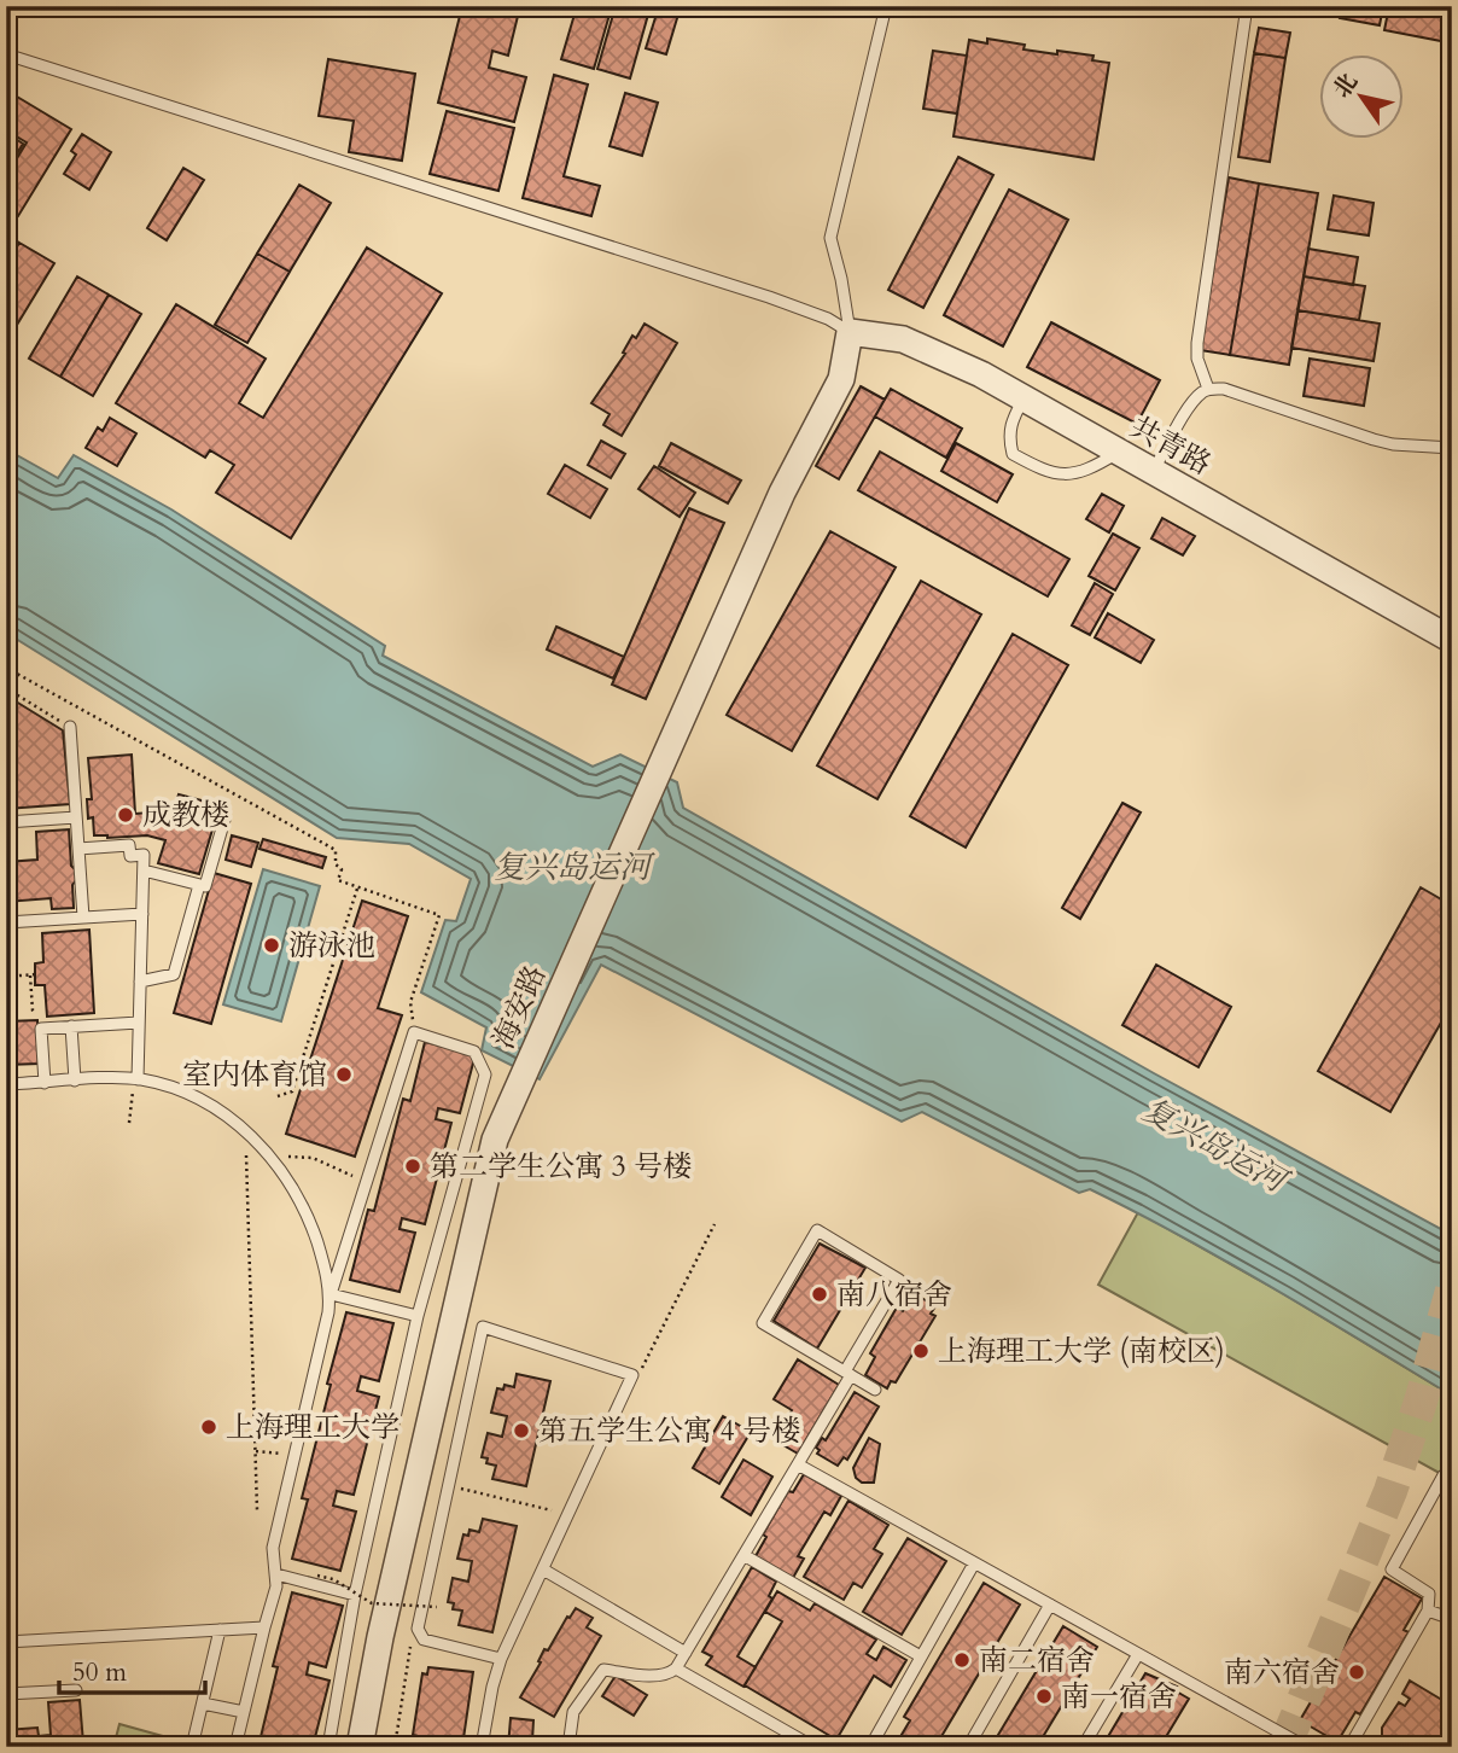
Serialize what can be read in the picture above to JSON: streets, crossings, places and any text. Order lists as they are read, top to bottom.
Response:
{
  "streets": {
    "street": ["共青路", "海安路"]
  },
  "crossings": [
    ["共青路", "海安路"]
  ],
  "water": ["复兴岛运河"],
  "places": [
    "成教楼",
    "游泳池",
    "室内体育馆",
    "第二学生公寓 3 号楼",
    "南八宿舍",
    "上海理工大学 (南校区)",
    "上海理工大学",
    "第五学生公寓 4 号楼",
    "南二宿舍",
    "南六宿舍",
    "南一宿舍"
  ],
  "scale_bar": "50 m",
  "north": "top left"
}
